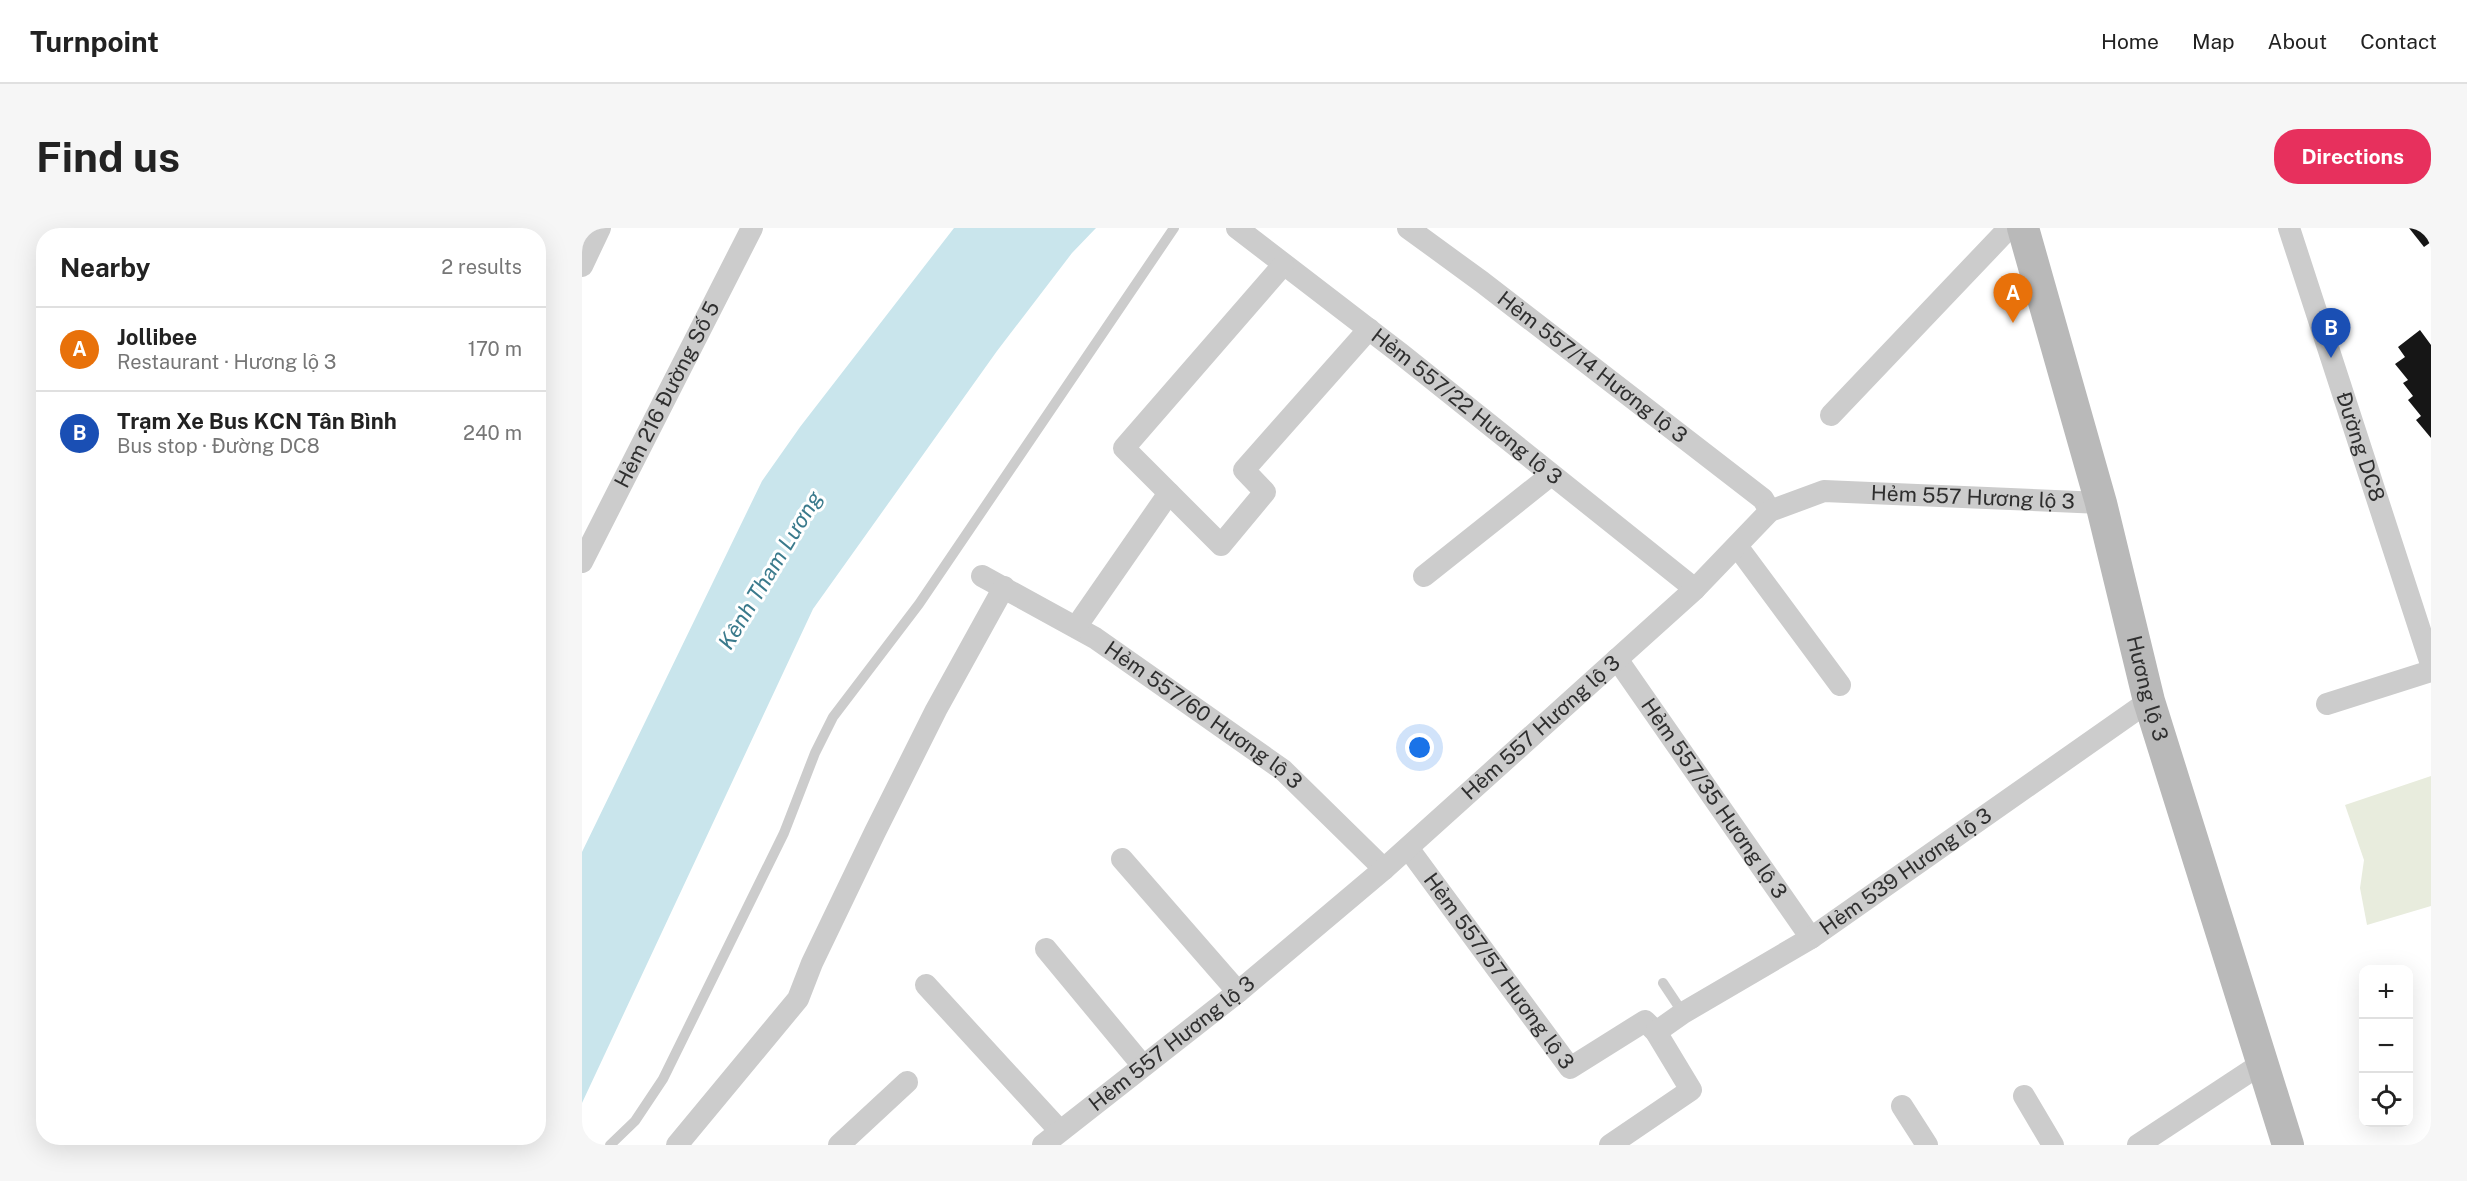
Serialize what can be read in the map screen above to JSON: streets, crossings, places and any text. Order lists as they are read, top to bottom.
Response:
{
  "streets": {
    "street": [
      "Hẻm 557/14 Hương lộ 3",
      "Hẻm 216 Đường Số 5",
      "Hẻm 557/22 Hương lộ 3",
      "Đường DC8",
      "Hẻm 557 Hương lộ 3",
      "Hương lộ 3",
      "Hẻm 557/60 Hương lộ 3",
      "Hẻm 557/35 Hương lộ 3",
      "Hẻm 539 Hương lộ 3",
      "Hẻm 557/57 Hương lộ 3"
    ]
  },
  "crossings": [
    ["Hẻm 557/14 Hương lộ 3", "Hẻm 557 Hương lộ 3"],
    ["Hẻm 557/22 Hương lộ 3", "Hẻm 557 Hương lộ 3"],
    ["Hẻm 557 Hương lộ 3", "Hương lộ 3"],
    ["Hẻm 557 Hương lộ 3", "Hẻm 557/60 Hương lộ 3"],
    ["Hẻm 557 Hương lộ 3", "Hẻm 557/35 Hương lộ 3"],
    ["Hẻm 557 Hương lộ 3", "Hẻm 557/57 Hương lộ 3"],
    ["Hương lộ 3", "Hẻm 539 Hương lộ 3"],
    ["Hẻm 557/35 Hương lộ 3", "Hẻm 539 Hương lộ 3"],
    ["Hẻm 539 Hương lộ 3", "Hẻm 557/57 Hương lộ 3"]
  ],
  "water": ["Kênh Tham Lương"],
  "page": {
    "header": "Turnpoint",
    "nav": [
      "Home",
      "Map",
      "About",
      "Contact"
    ],
    "buttons": "Directions",
    "title": "Find us",
    "heading": ["Nearby", "2 results"],
    "pins": ["A", "B"],
    "list": [
      {
        "mark": "A",
        "name": "Jollibee",
        "note": "Restaurant · Hương lộ 3",
        "value": "170 m"
      },
      {
        "mark": "B",
        "name": "Trạm Xe Bus KCN Tân Bình",
        "note": "Bus stop · Đường DC8",
        "value": "240 m"
      }
    ],
    "map_buttons": ["+", "−"]
  }
}
